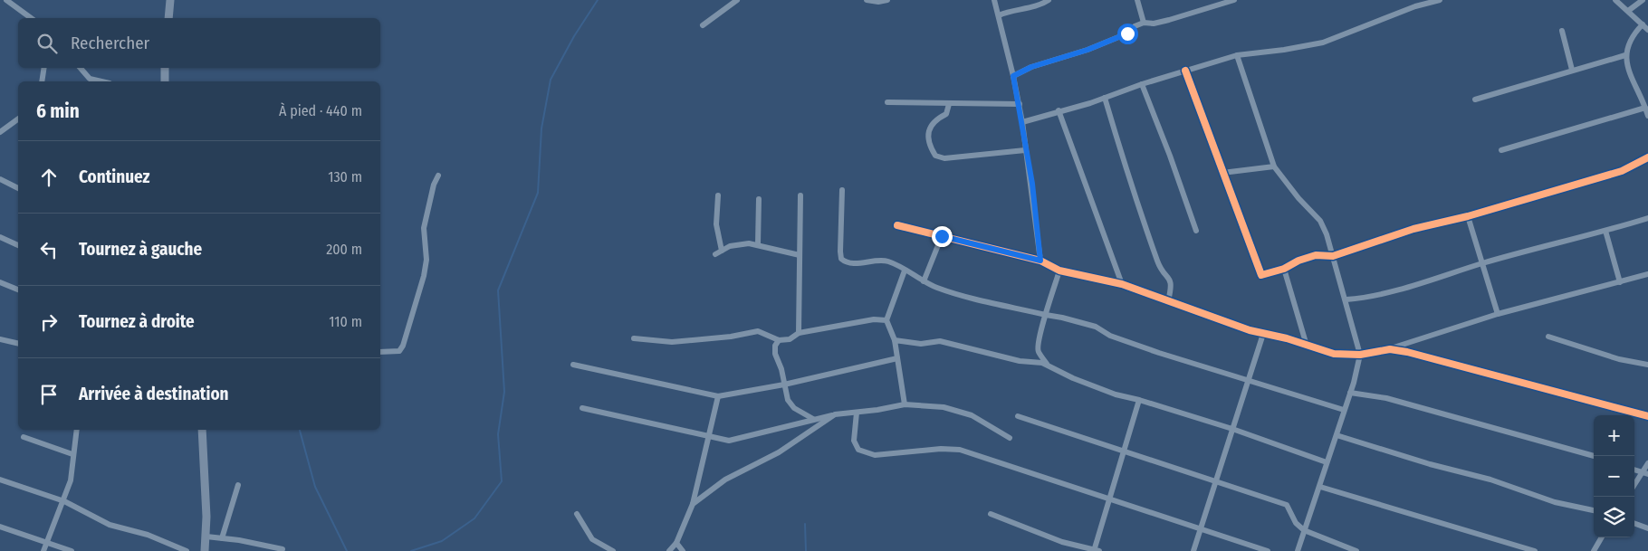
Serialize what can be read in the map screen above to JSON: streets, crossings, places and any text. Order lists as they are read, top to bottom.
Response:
{
  "page": {
    "search": "Rechercher",
    "heading": ["6 min", "À pied · 440 m"],
    "list": [
      ["Continuez", "130 m"],
      ["Tournez à gauche", "200 m"],
      ["Tournez à droite", "110 m"],
      "Arrivée à destination"
    ],
    "map_buttons": ["+", "−"]
  }
}
